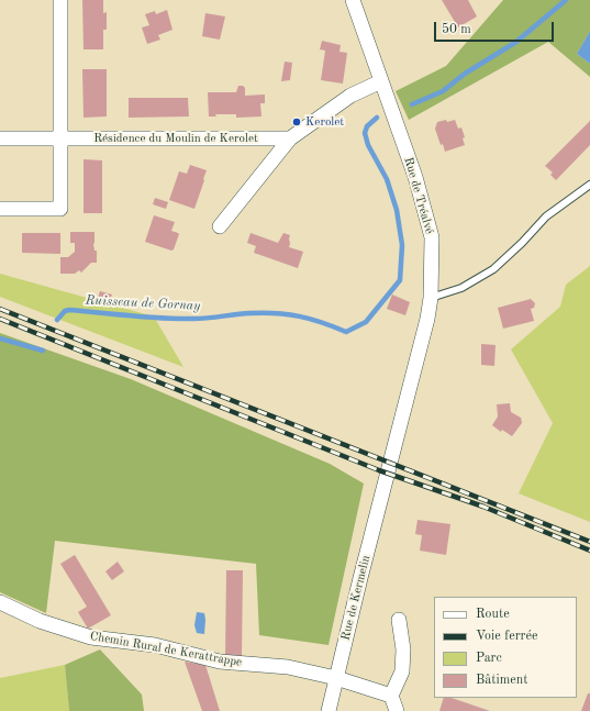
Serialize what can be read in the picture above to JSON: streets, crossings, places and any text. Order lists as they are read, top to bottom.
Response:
{
  "streets": {
    "street": [
      "Résidence du Moulin de Kerolet",
      "Rue de Tréalvé",
      "Rue de Kermelin",
      "Chemin Rural de Kerattrappe"
    ]
  },
  "crossings": [
    ["Rue de Tréalvé", "Rue de Kermelin"],
    ["Rue de Kermelin", "Chemin Rural de Kerattrappe"]
  ],
  "water": ["Ruisseau de Gornay"],
  "places": ["Kerolet"],
  "legend": [
    "Route",
    "Voie ferrée",
    "Parc",
    "Bâtiment"
  ],
  "scale_bar": "50 m"
}
